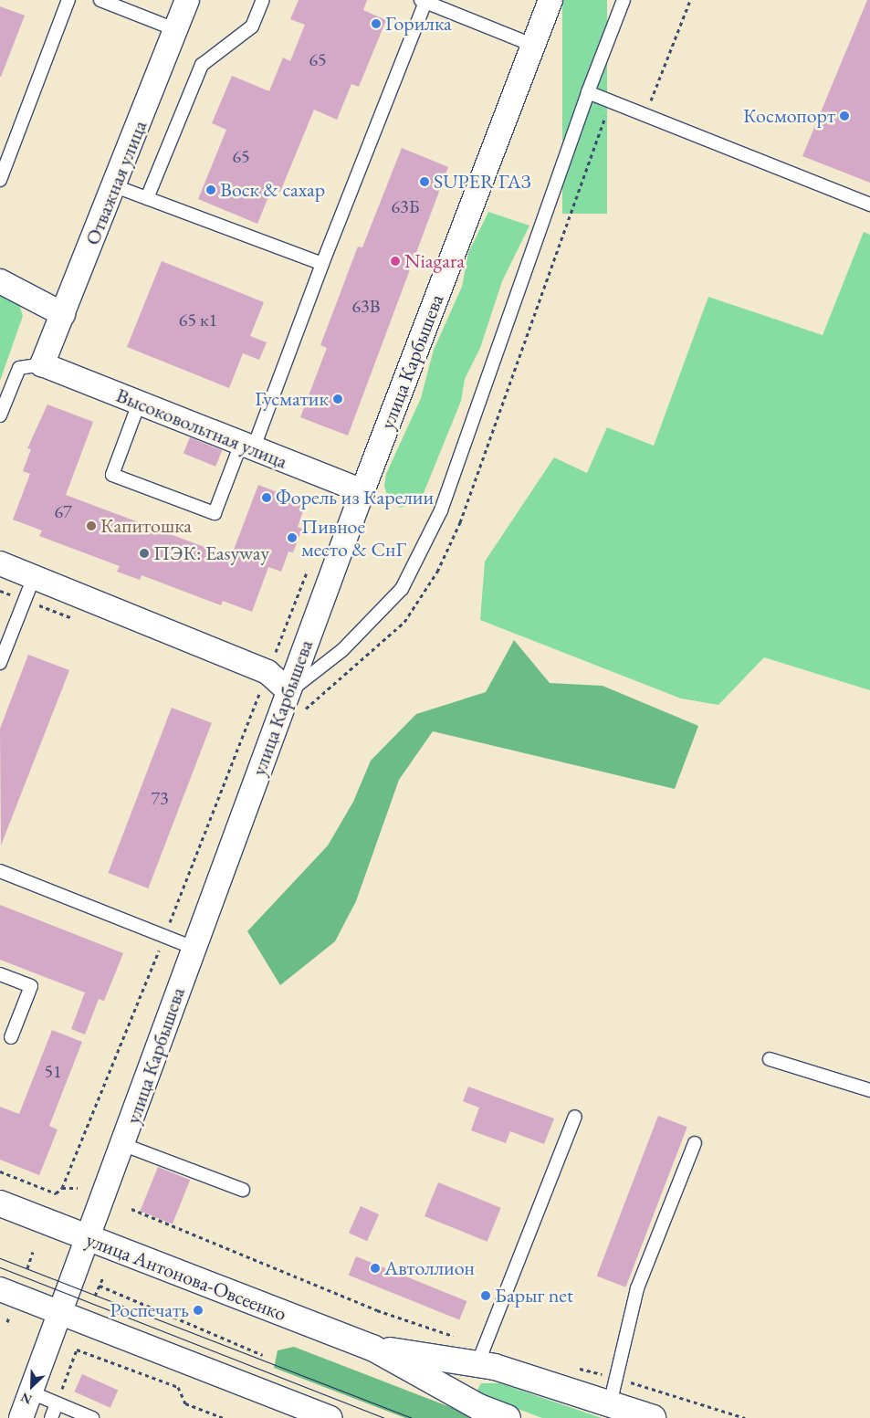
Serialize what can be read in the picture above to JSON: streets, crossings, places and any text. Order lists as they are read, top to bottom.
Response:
{
  "streets": {
    "main road": ["улица Антонова-Овсеенко"],
    "street": ["Отважная улица", "улица Карбышева", "Высоковольтная улица"]
  },
  "crossings": [
    ["Отважная улица", "Высоковольтная улица"],
    ["улица Карбышева", "Высоковольтная улица"],
    ["улица Карбышева", "улица Антонова-Овсеенко"]
  ],
  "places": [
    "Горилка",
    "Космопорт",
    "SUPER ГАЗ",
    "Воск & сахар",
    "Niagara",
    "Гусматик",
    "Форель из Карелии",
    "Капитошка",
    "Пивное место & СнГ",
    "ПЭК: Easyway",
    "Автоллион",
    "Барыг net",
    "Роспечать"
  ],
  "house_numbers": [
    "65",
    "65",
    "63Б",
    "63В",
    "65 к1",
    "67",
    "73",
    "51"
  ],
  "north": "bottom left"
}
